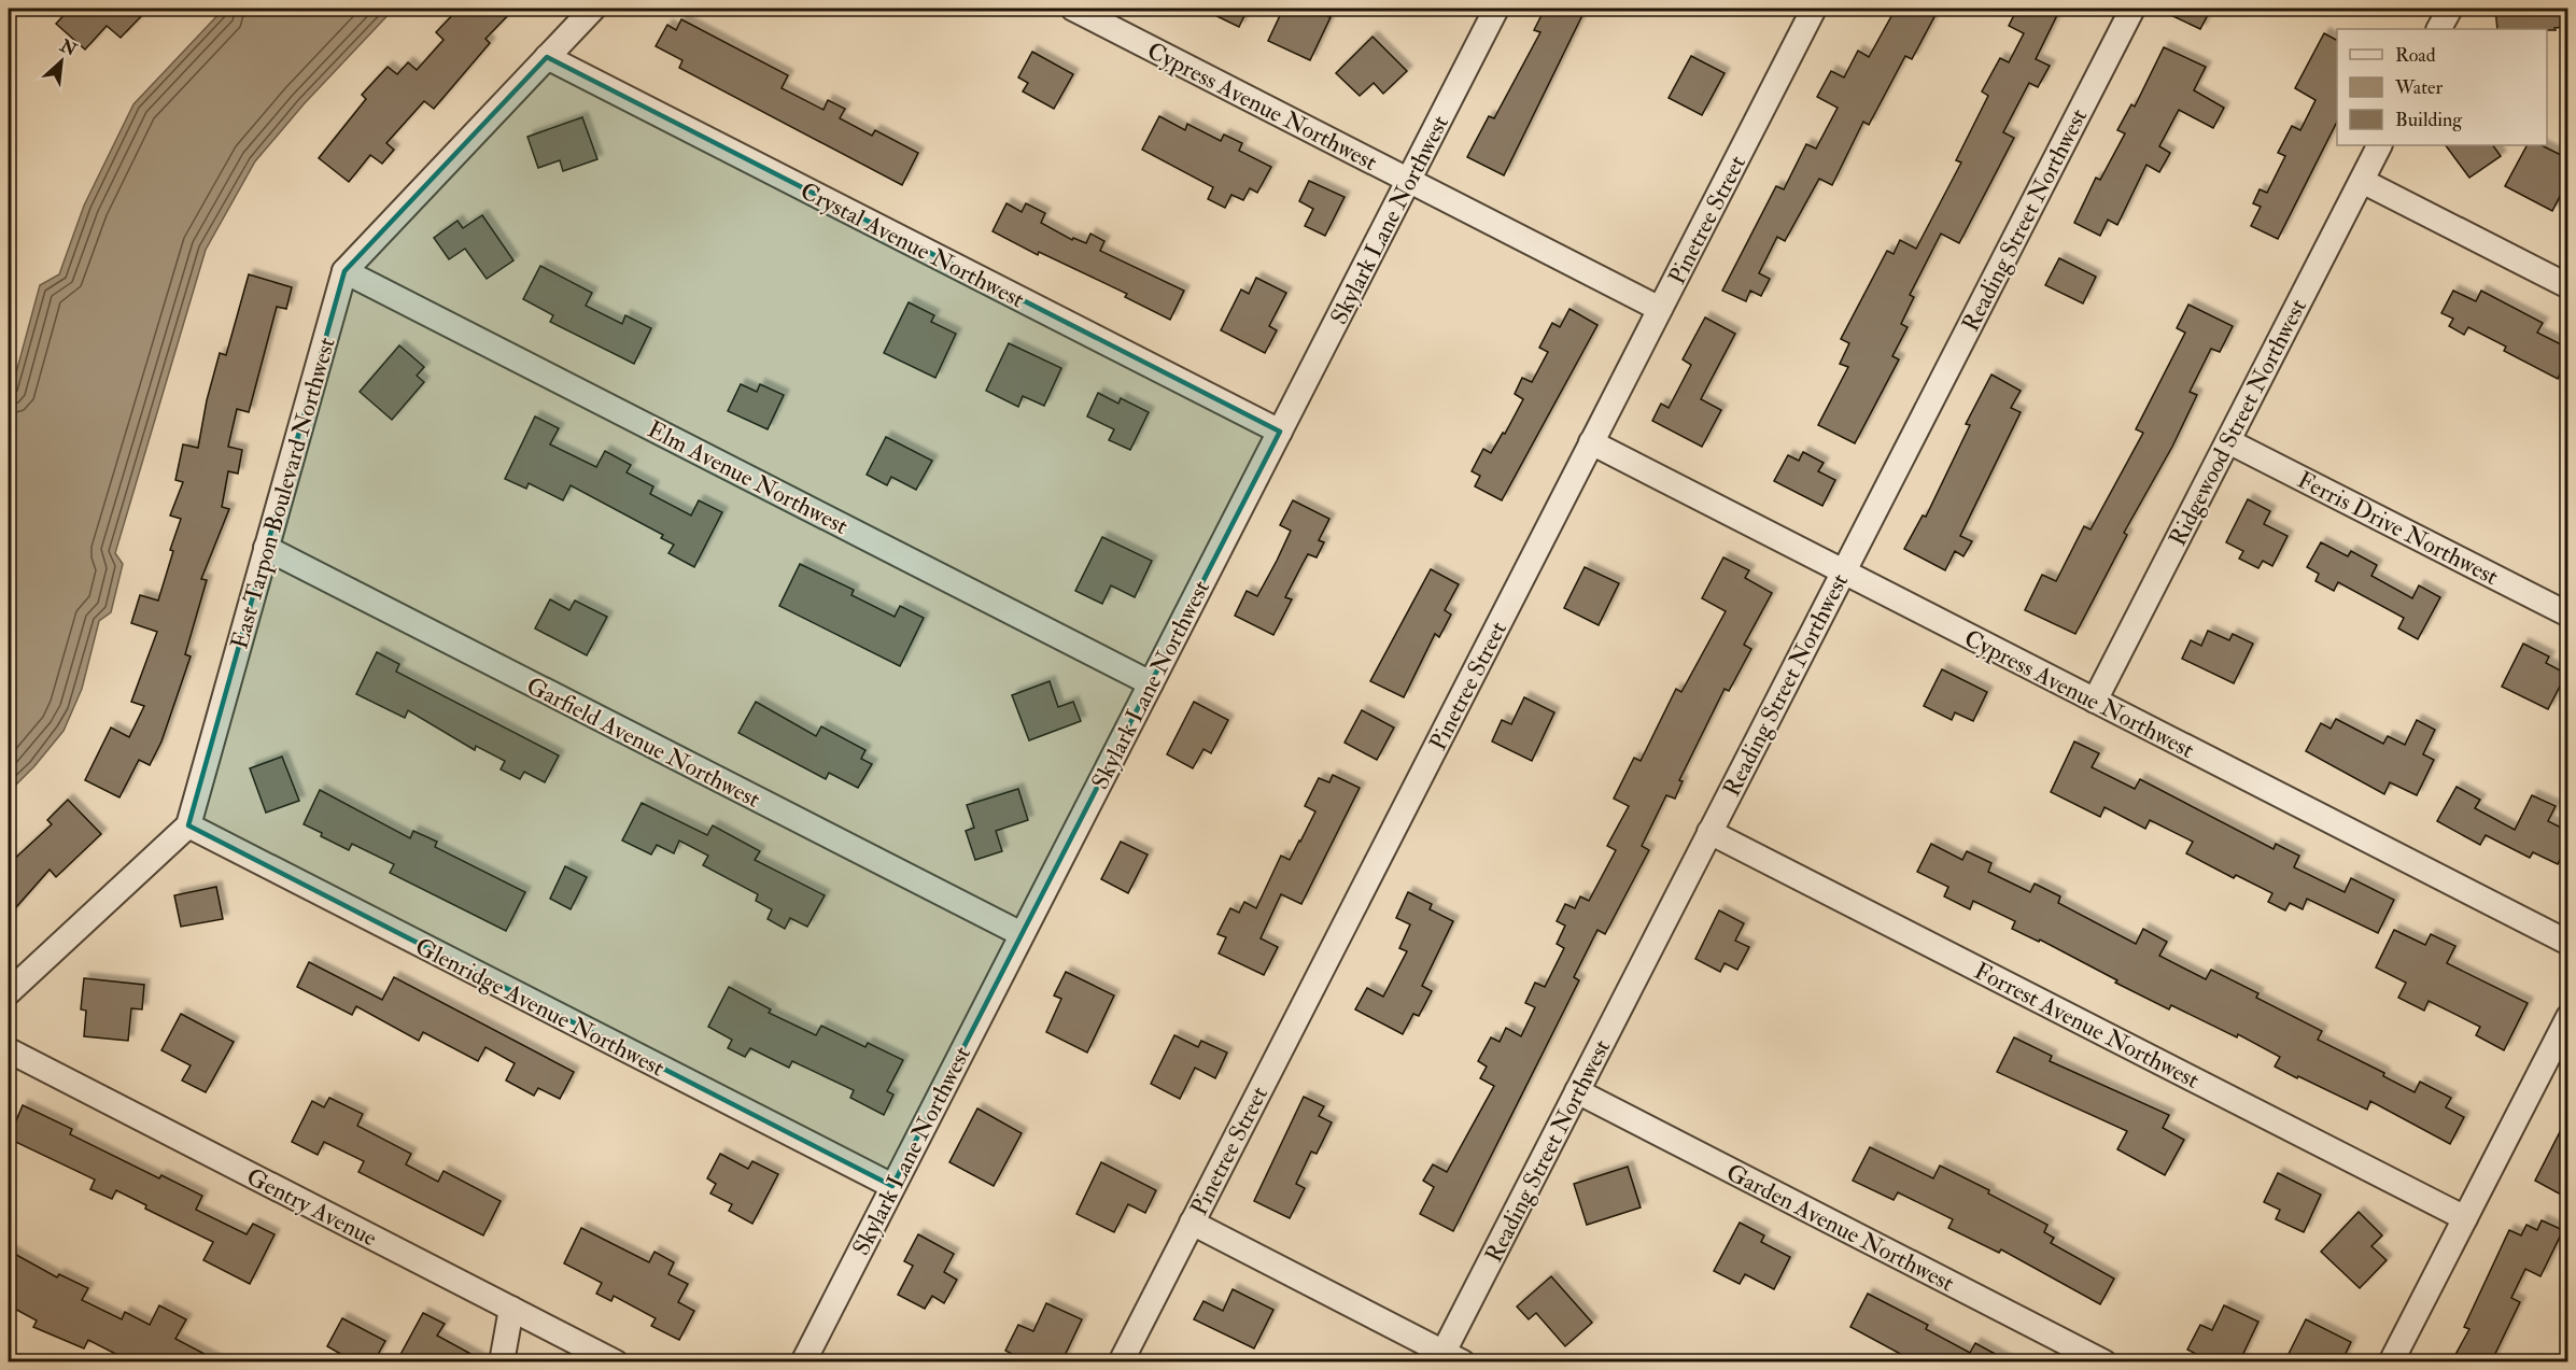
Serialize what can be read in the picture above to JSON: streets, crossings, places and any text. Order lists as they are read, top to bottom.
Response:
{
  "streets": {
    "street": [
      "Cypress Avenue Northwest",
      "Skylark Lane Northwest",
      "Pinetree Street",
      "Reading Street Northwest",
      "Crystal Avenue Northwest",
      "Ridgewood Street Northwest",
      "Elm Avenue Northwest",
      "East Tarpon Boulevard Northwest",
      "Ferris Drive Northwest",
      "Garfield Avenue Northwest",
      "Glenridge Avenue Northwest",
      "Forrest Avenue Northwest",
      "Gentry Avenue",
      "Garden Avenue Northwest"
    ]
  },
  "crossings": [
    ["Cypress Avenue Northwest", "Skylark Lane Northwest"],
    ["Cypress Avenue Northwest", "Pinetree Street"],
    ["Cypress Avenue Northwest", "Reading Street Northwest"],
    ["Cypress Avenue Northwest", "Ridgewood Street Northwest"],
    ["Skylark Lane Northwest", "Crystal Avenue Northwest"],
    ["Skylark Lane Northwest", "Elm Avenue Northwest"],
    ["Skylark Lane Northwest", "Garfield Avenue Northwest"],
    ["Skylark Lane Northwest", "Glenridge Avenue Northwest"],
    ["Reading Street Northwest", "Forrest Avenue Northwest"],
    ["Reading Street Northwest", "Garden Avenue Northwest"],
    ["Crystal Avenue Northwest", "East Tarpon Boulevard Northwest"],
    ["Ridgewood Street Northwest", "Ferris Drive Northwest"],
    ["Elm Avenue Northwest", "East Tarpon Boulevard Northwest"],
    ["East Tarpon Boulevard Northwest", "Garfield Avenue Northwest"],
    ["East Tarpon Boulevard Northwest", "Glenridge Avenue Northwest"]
  ],
  "legend": ["Road", "Water", "Building"],
  "north": "top right"
}
